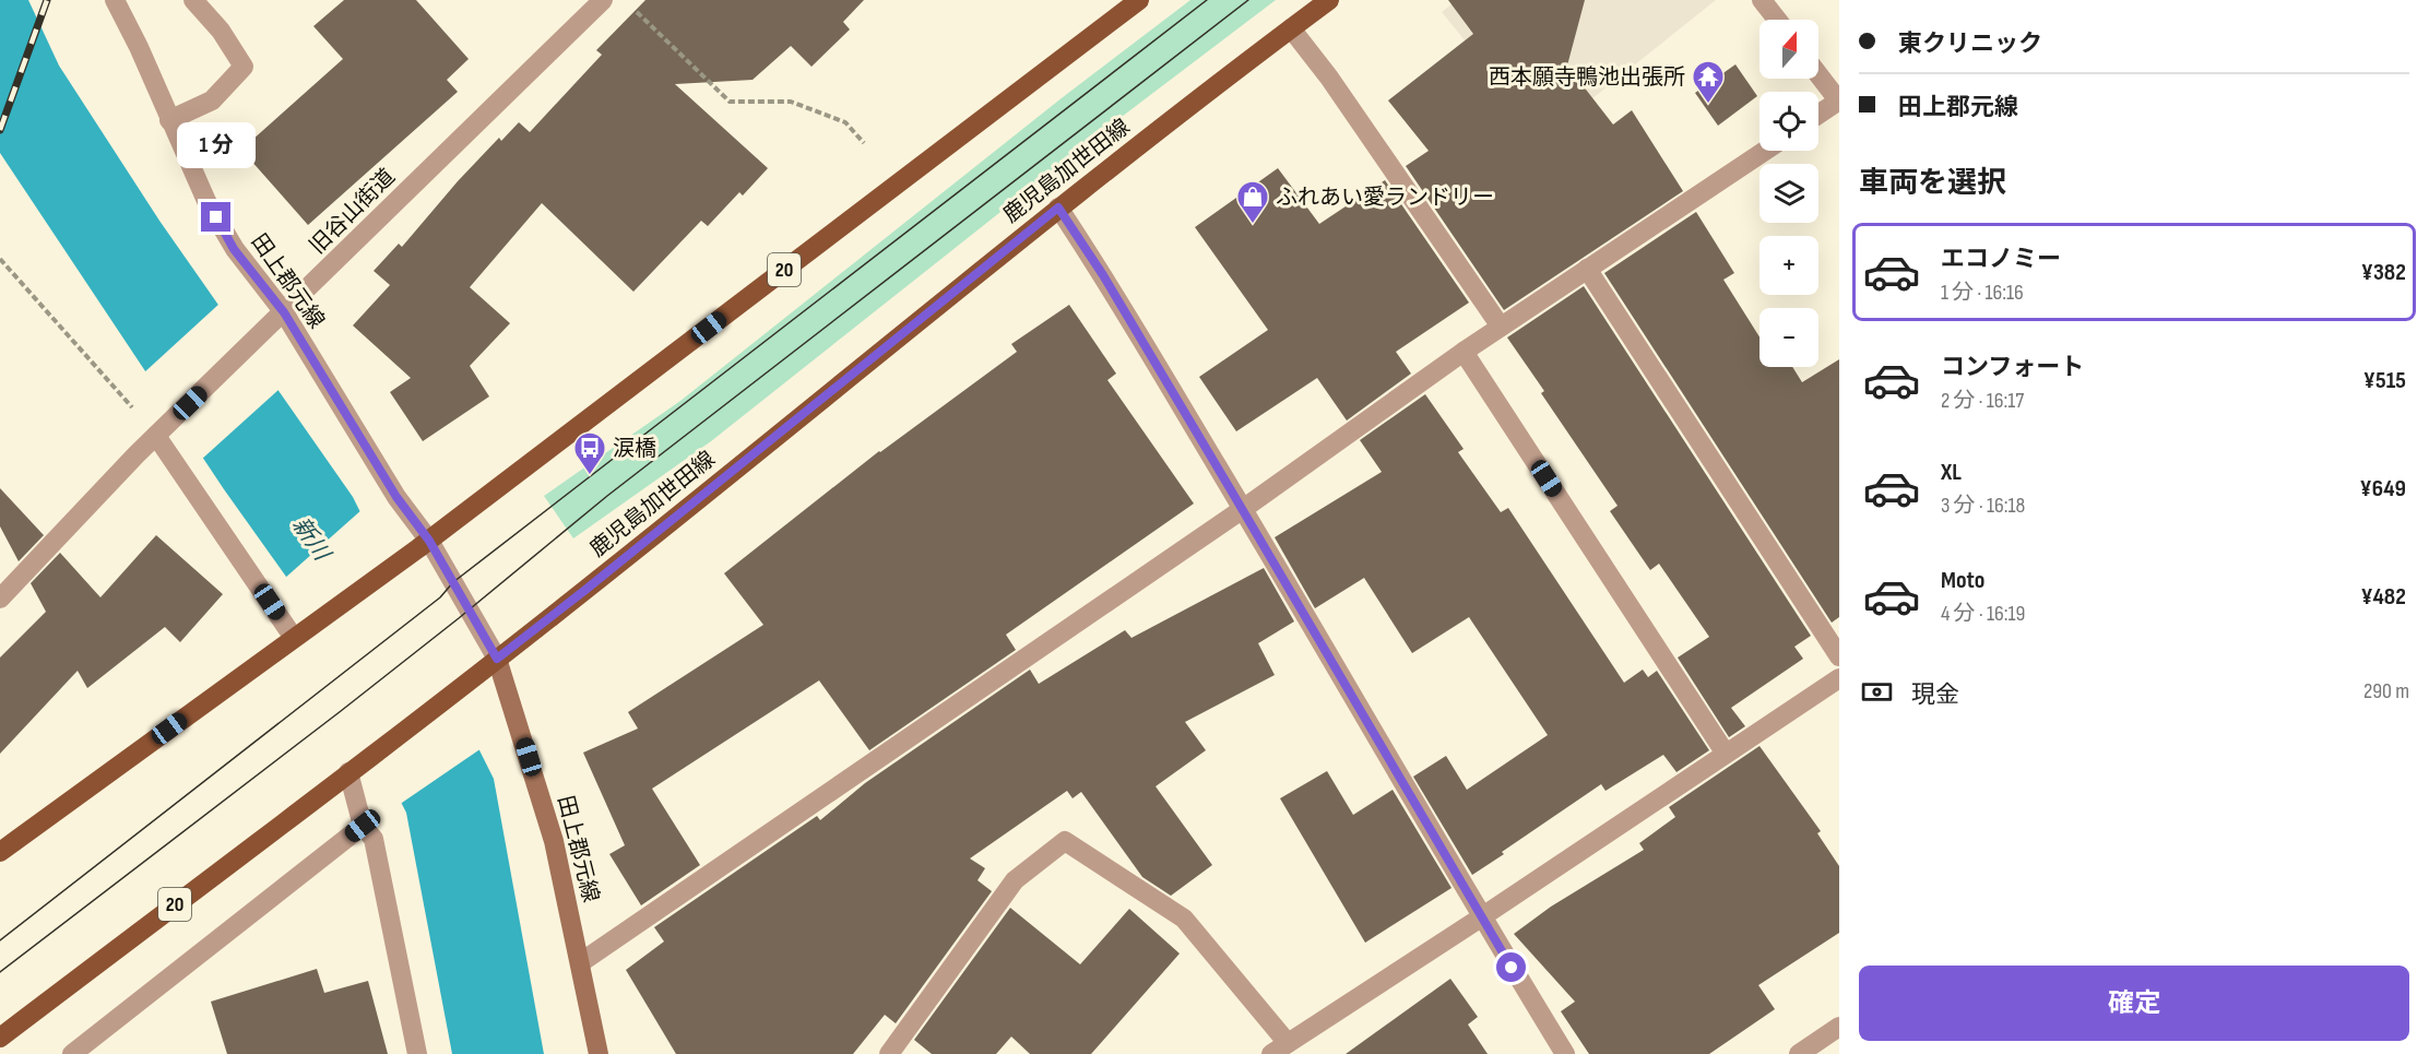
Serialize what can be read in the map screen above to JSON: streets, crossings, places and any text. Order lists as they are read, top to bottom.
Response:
{
  "streets": {
    "main road": ["鹿児島加世田線", "20"],
    "street": ["旧谷山街道", "田上郡元線"]
  },
  "crossings": [
    ["鹿児島加世田線", "田上郡元線"],
    ["旧谷山街道", "田上郡元線"],
    ["20", "田上郡元線"]
  ],
  "water": ["新川"],
  "places": {
    "temple": ["西本願寺鴨池出張所"],
    "shop": ["ふれあい愛ランドリー"],
    "bus stop": ["涙橋"]
  },
  "north": "top",
  "page": {
    "banner": ["東クリニック", "田上郡元線"],
    "map_buttons": ["+", "−"],
    "bubble": "1 分",
    "heading": "車両を選択",
    "list": [
      {
        "name": "エコノミー",
        "note": "1 分 · 16:16",
        "value": "¥382"
      },
      {
        "name": "コンフォート",
        "note": "2 分 · 16:17",
        "value": "¥515"
      },
      {
        "name": "XL",
        "note": "3 分 · 16:18",
        "value": "¥649"
      },
      {
        "name": "Moto",
        "note": "4 分 · 16:19",
        "value": "¥482"
      }
    ],
    "pay": ["現金", "290 m"],
    "buttons": "確定"
  }
}
